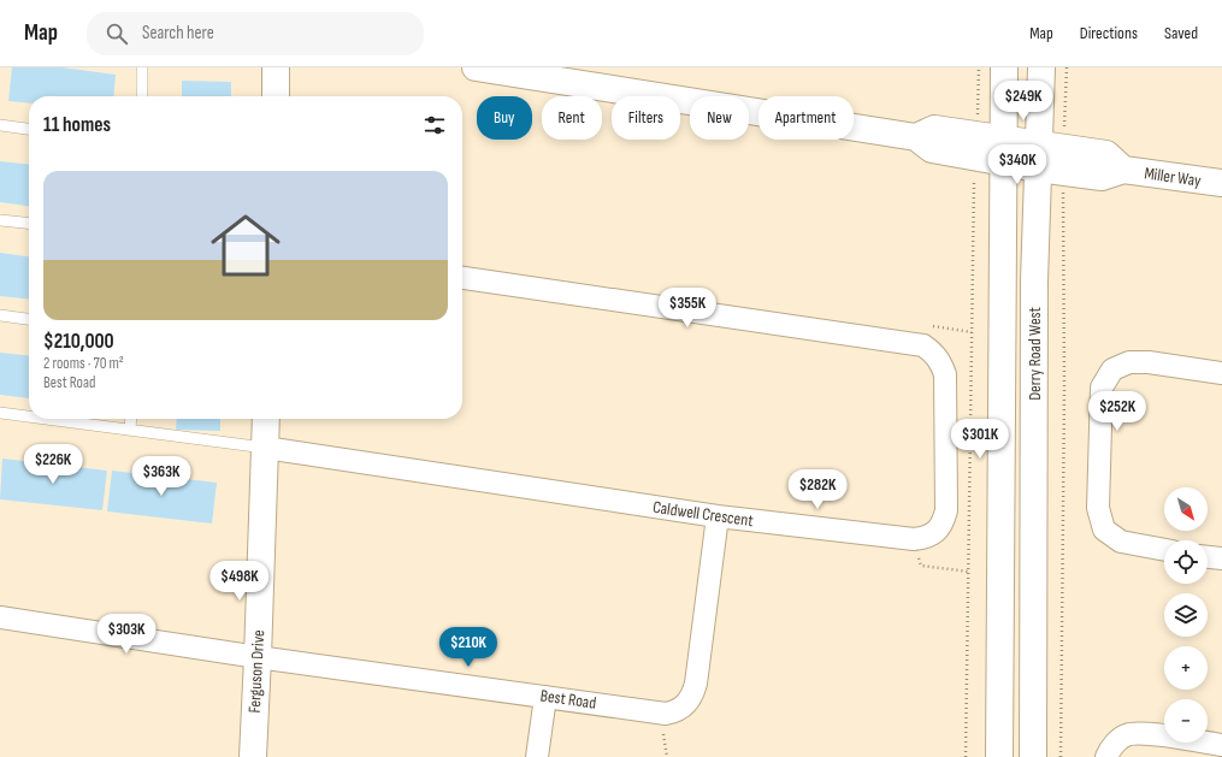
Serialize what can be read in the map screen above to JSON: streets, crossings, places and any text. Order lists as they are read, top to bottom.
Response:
{
  "streets": {
    "main road": ["Miller Way", "Derry Road West", "Ferguson Drive"],
    "street": ["Caldwell Crescent", "Best Road"]
  },
  "crossings": [
    ["Miller Way", "Derry Road West"],
    ["Caldwell Crescent", "Ferguson Drive"],
    ["Caldwell Crescent", "Best Road"],
    ["Ferguson Drive", "Best Road"]
  ],
  "north": "bottom right",
  "page": {
    "header": "Map",
    "search": "Search here",
    "nav": ["Map", "Directions", "Saved"],
    "price": [
      "$249K",
      "$340K",
      "$355K",
      "$252K",
      "$301K",
      "$226K",
      "$363K",
      "$282K",
      "$498K",
      "$303K",
      "$210K"
    ],
    "chip": [
      "Buy",
      "Rent",
      "Filters",
      "New",
      "Apartment"
    ],
    "heading": "11 homes",
    "list": [
      {
        "name": "$210,000",
        "note": "2 rooms · 70 m² · Best Road"
      }
    ],
    "map_buttons": ["+", "−"]
  }
}
